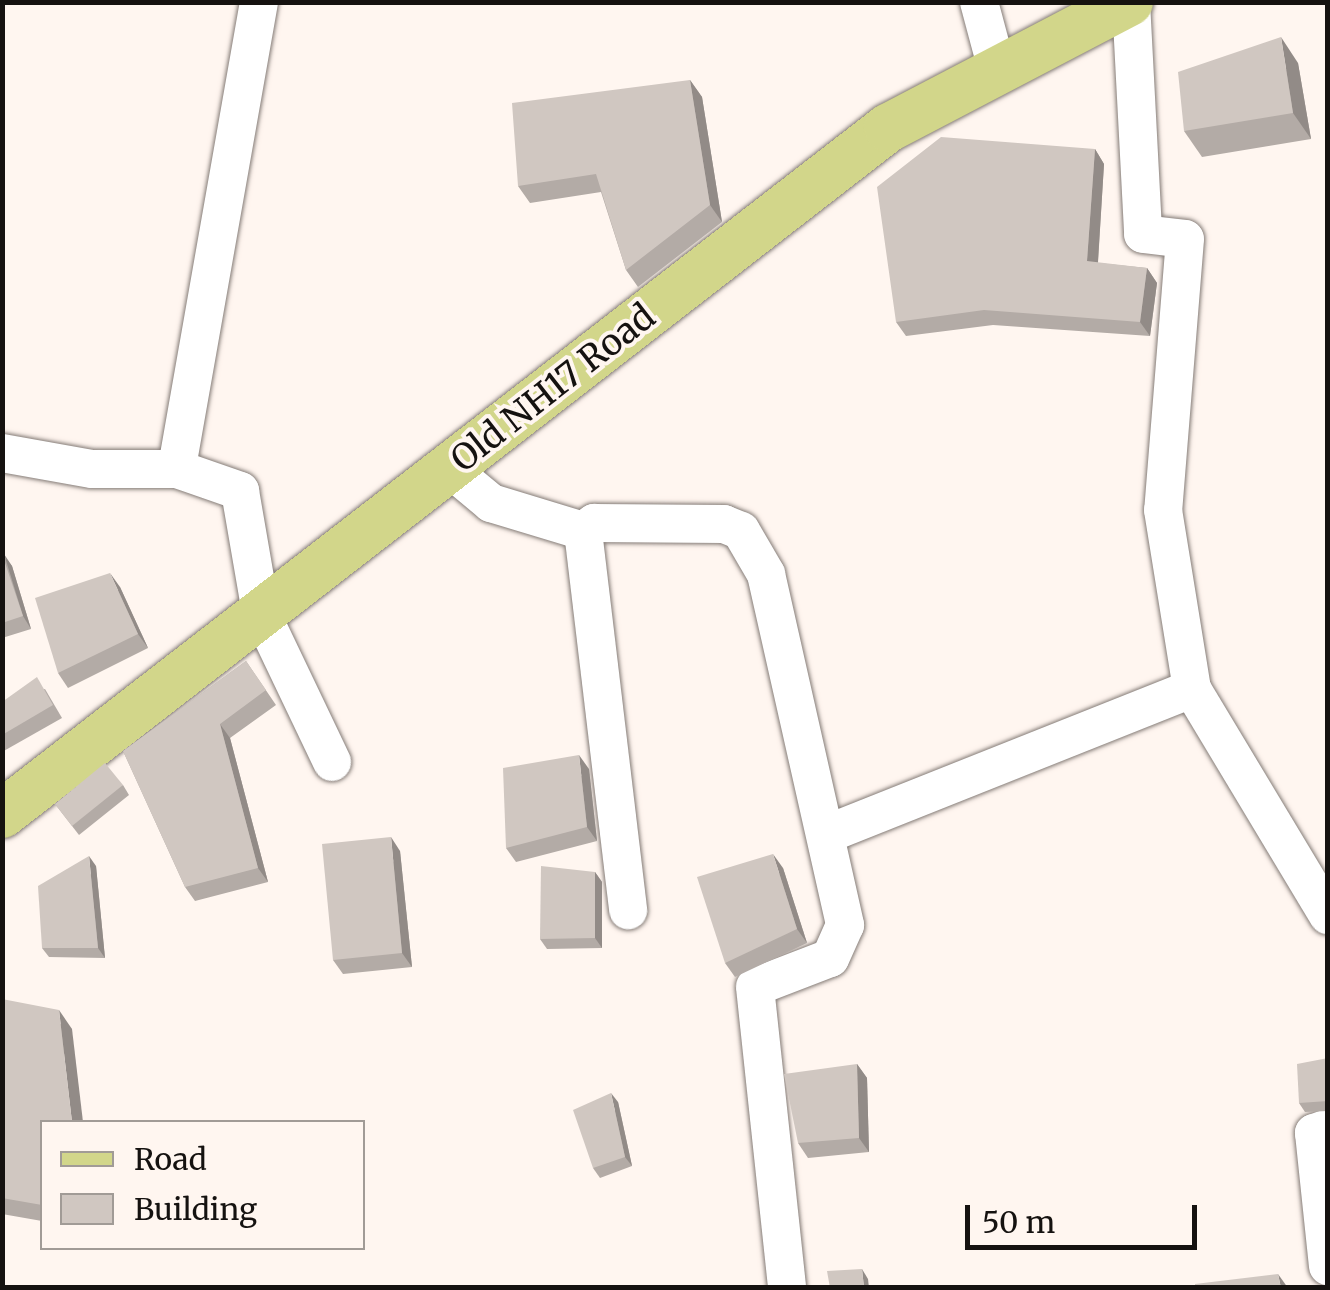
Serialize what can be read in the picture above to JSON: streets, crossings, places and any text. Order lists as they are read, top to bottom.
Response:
{
  "streets": {
    "main road": ["Old NH17 Road"]
  },
  "legend": ["Road", "Building"],
  "scale_bar": "50 m"
}
